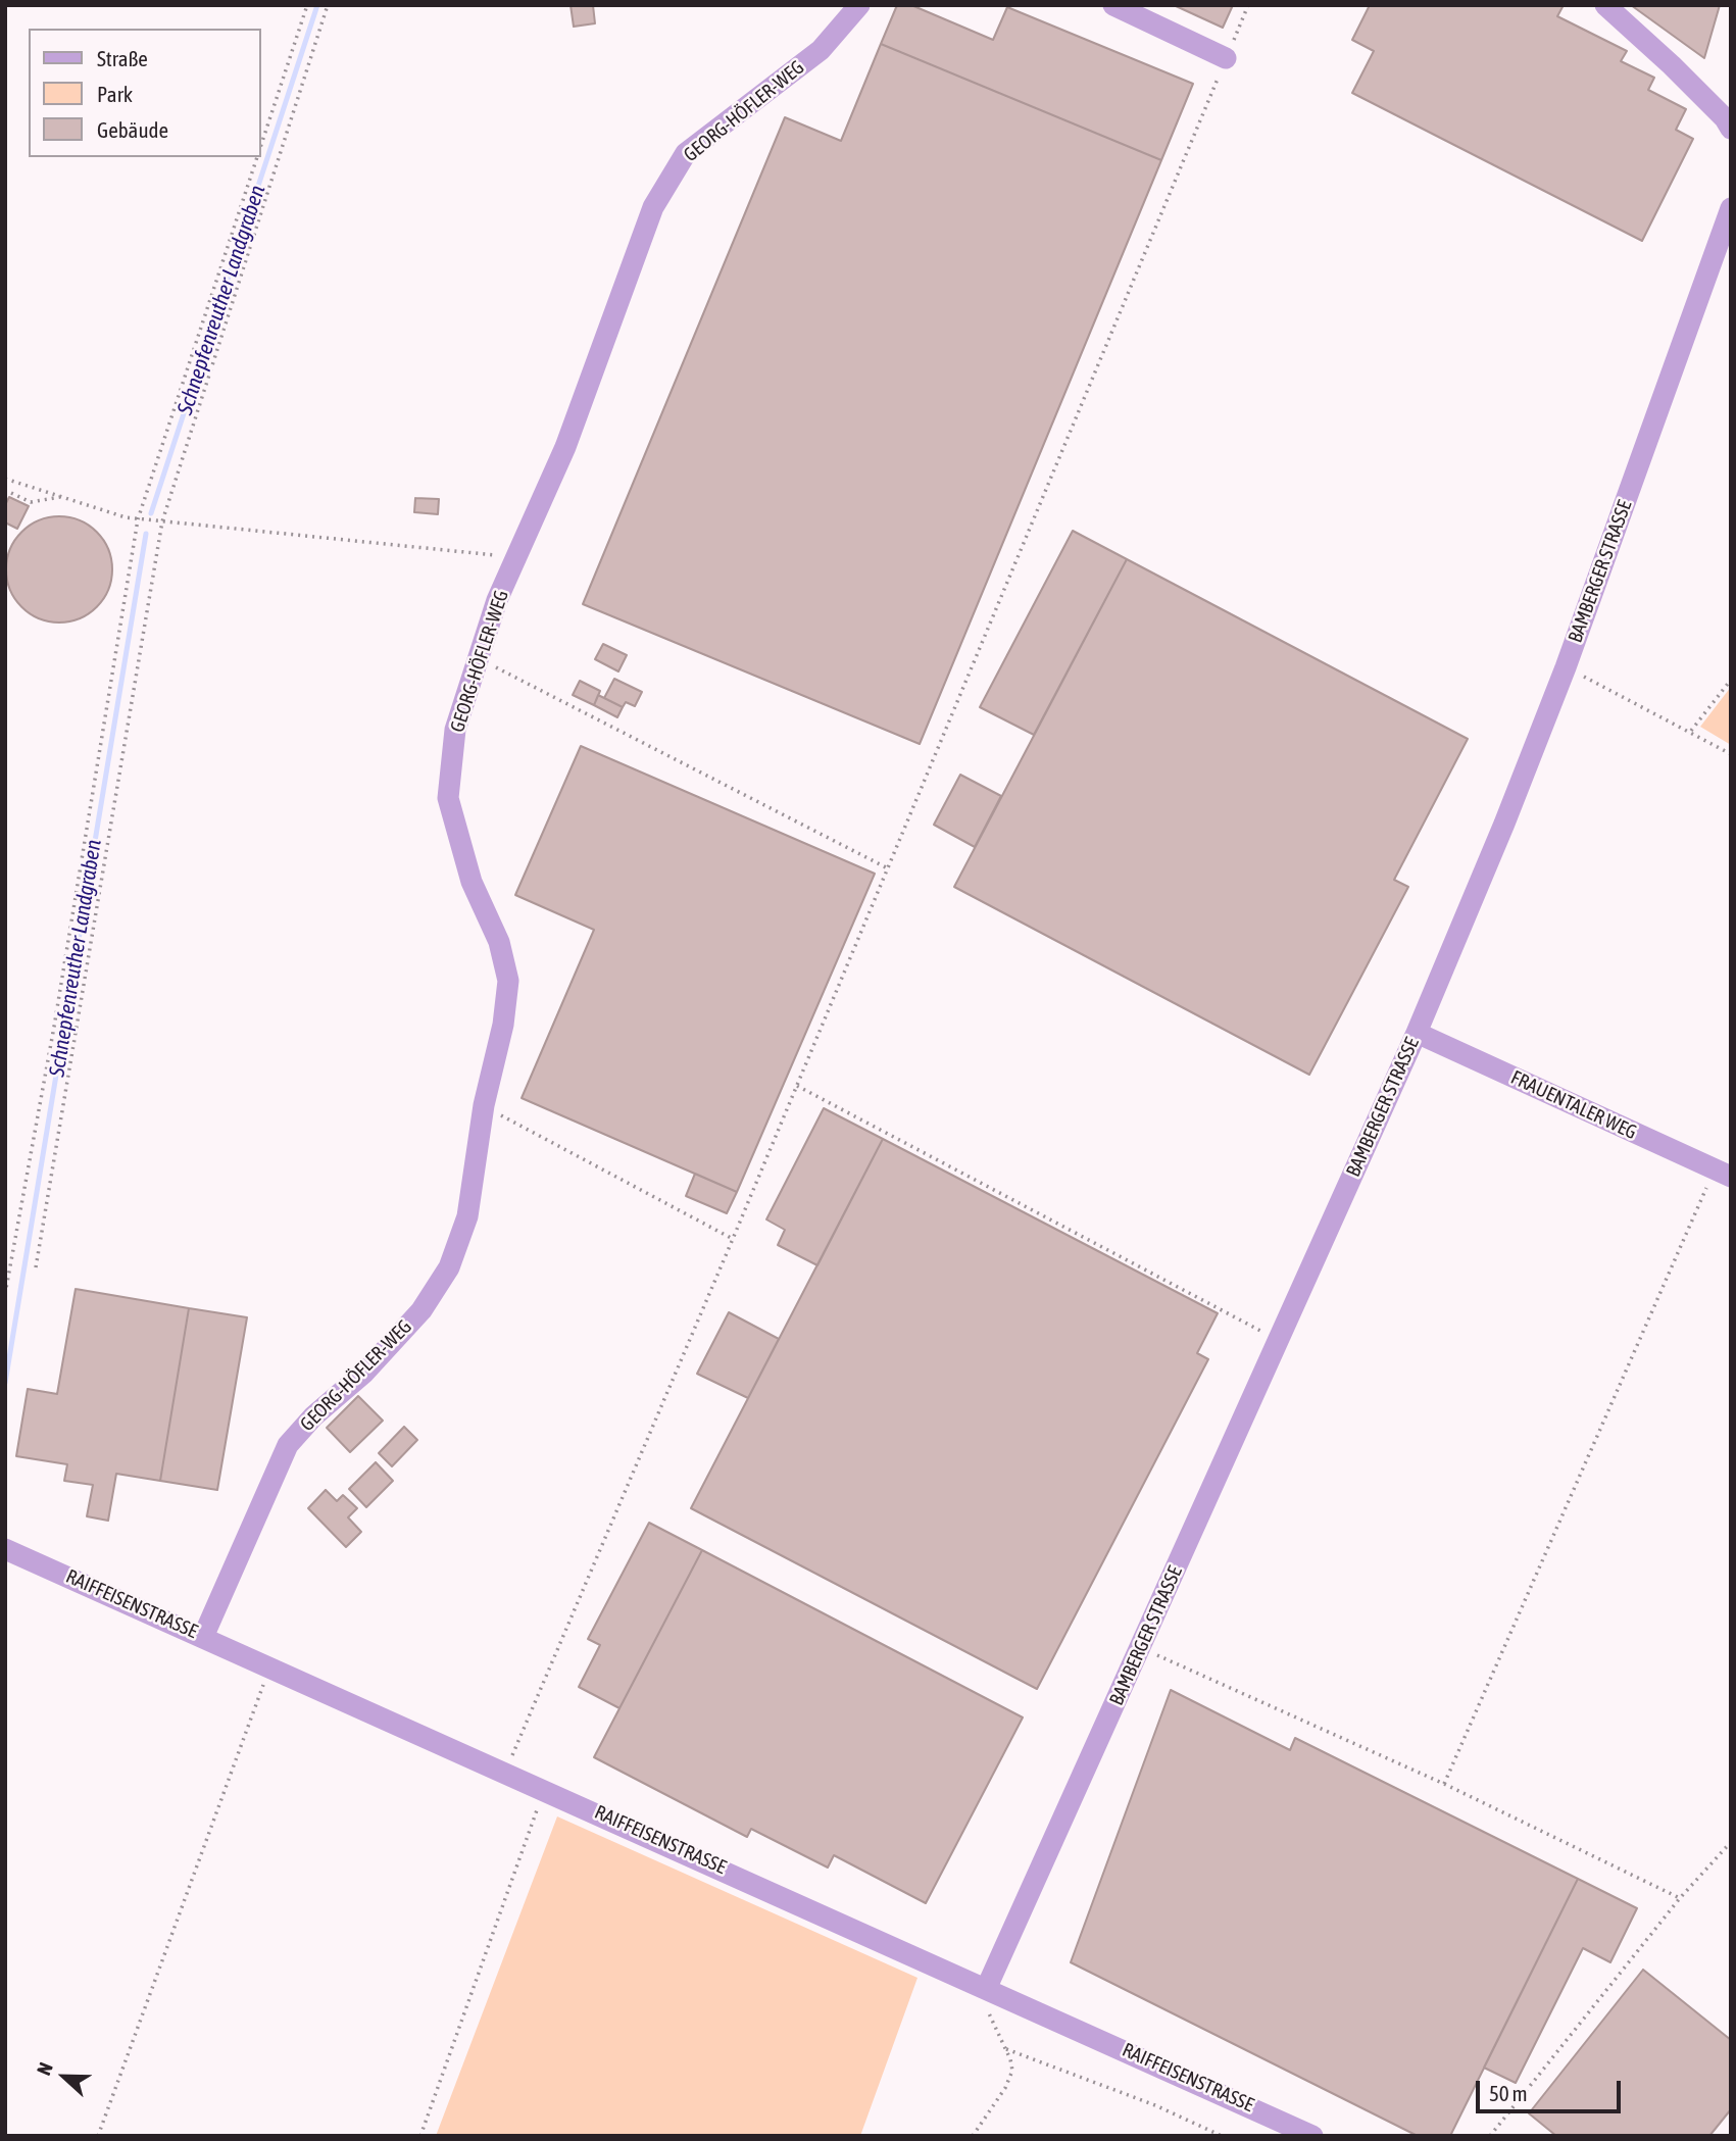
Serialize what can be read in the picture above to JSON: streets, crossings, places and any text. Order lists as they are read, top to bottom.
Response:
{
  "streets": {
    "street": [
      "GEORG-HÖFLER-WEG",
      "BAMBERGER STRASSE",
      "FRAUENTALER WEG",
      "RAIFFEISENSTRASSE"
    ]
  },
  "crossings": [
    ["GEORG-HÖFLER-WEG", "RAIFFEISENSTRASSE"],
    ["BAMBERGER STRASSE", "FRAUENTALER WEG"],
    ["BAMBERGER STRASSE", "RAIFFEISENSTRASSE"]
  ],
  "water": ["Schnepfenreuther Landgraben"],
  "legend": ["Straße", "Park", "Gebäude"],
  "scale_bar": "50 m",
  "north": "left"
}
